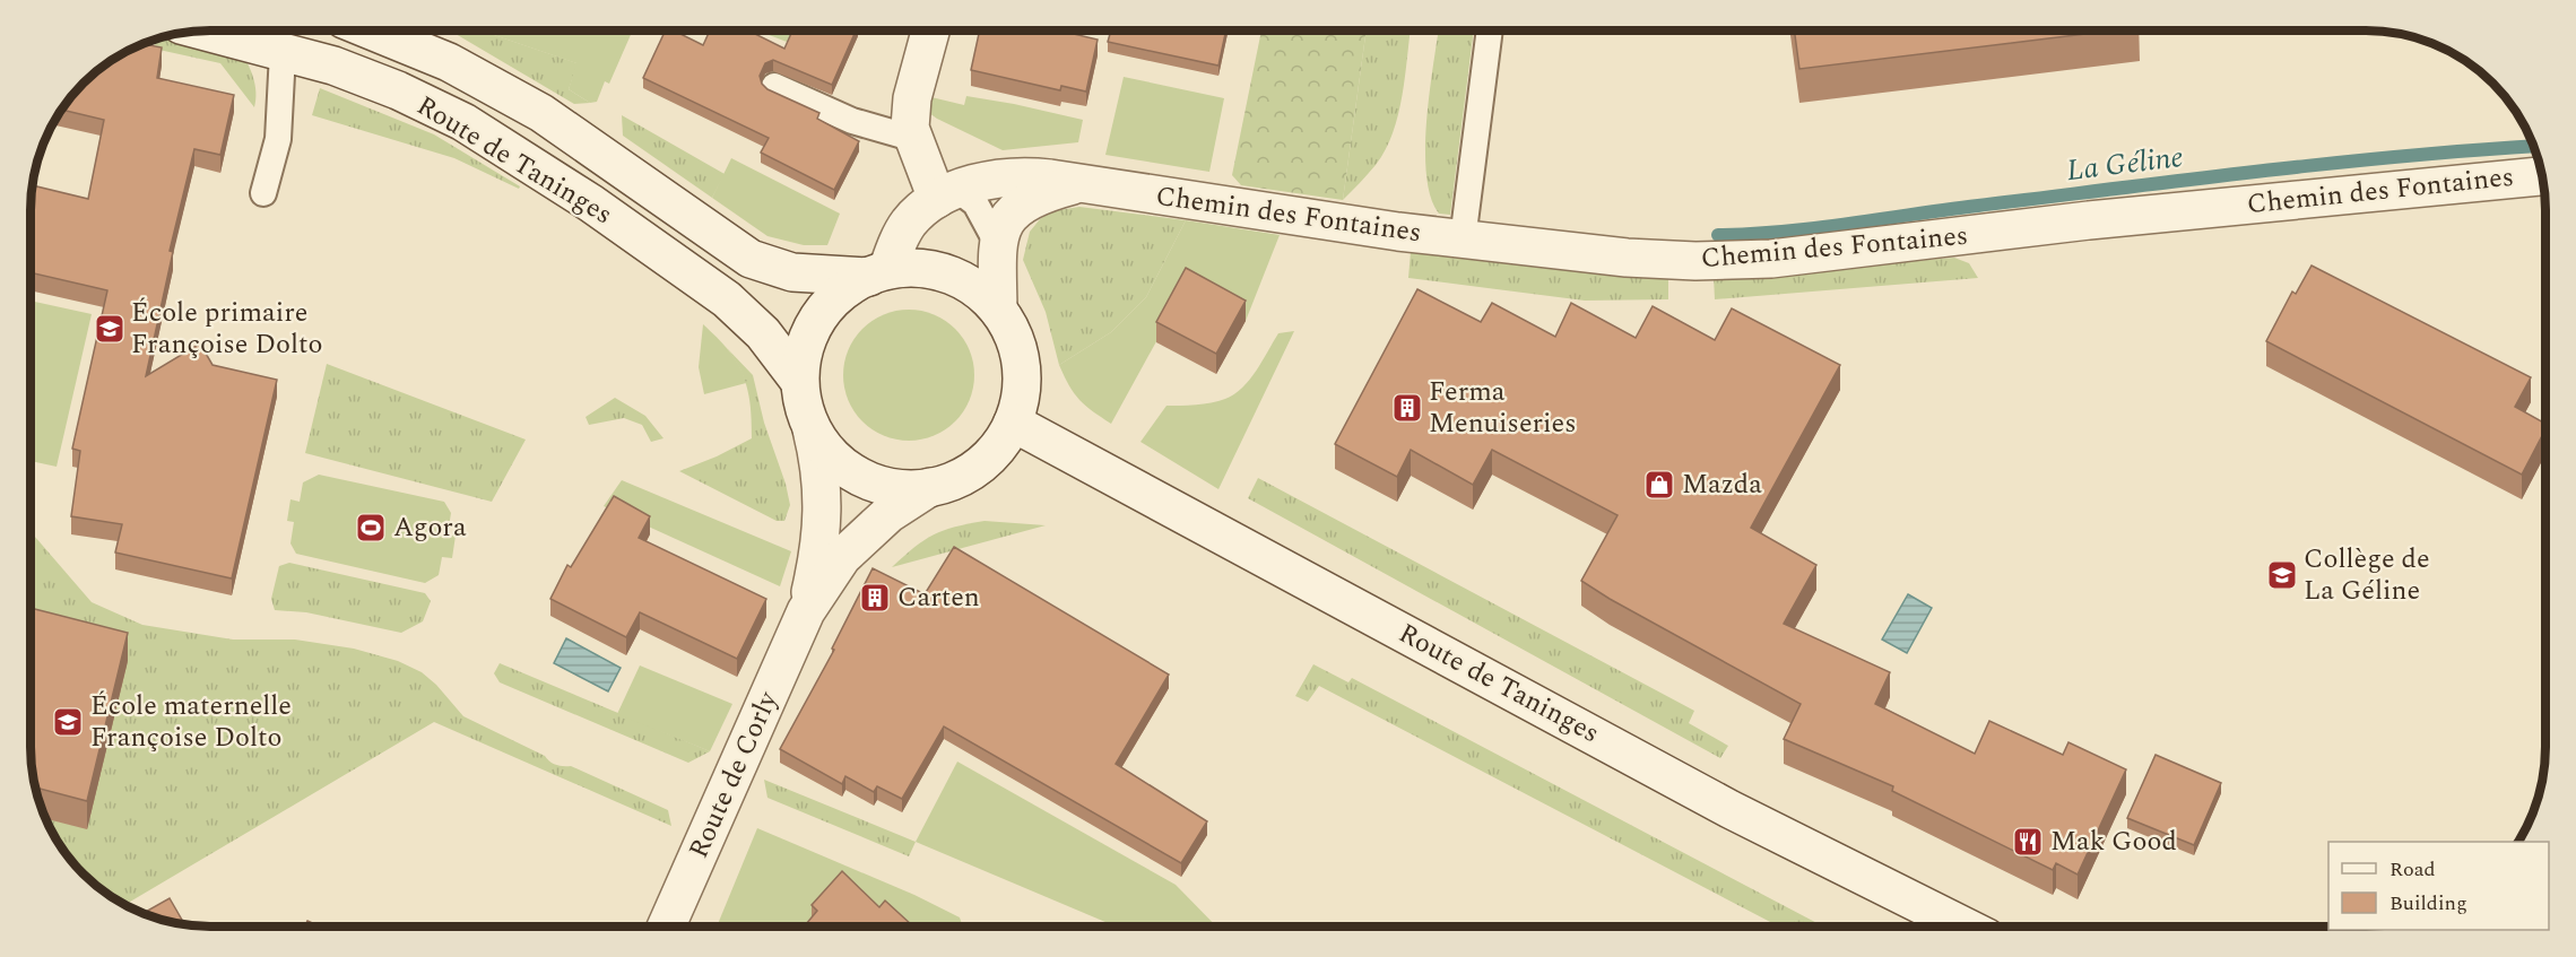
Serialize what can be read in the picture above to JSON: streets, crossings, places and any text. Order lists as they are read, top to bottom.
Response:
{
  "streets": {
    "main road": ["Route de Taninges", "Chemin des Fontaines", "Route de Corly"]
  },
  "crossings": [
    ["Route de Taninges", "Chemin des Fontaines"],
    ["Route de Taninges", "Route de Corly"],
    ["Chemin des Fontaines", "Route de Corly"]
  ],
  "water": ["La Géline"],
  "places": {
    "school or university": ["École primaire Françoise Dolto", "Collège de La Géline", "École maternelle Françoise Dolto"],
    "building": ["Ferma Menuiseries", "Carten"],
    "shop": ["Mazda"],
    "sports": ["Agora"],
    "restaurant": ["Mak Good"]
  },
  "legend": ["Road", "Building"]
}
